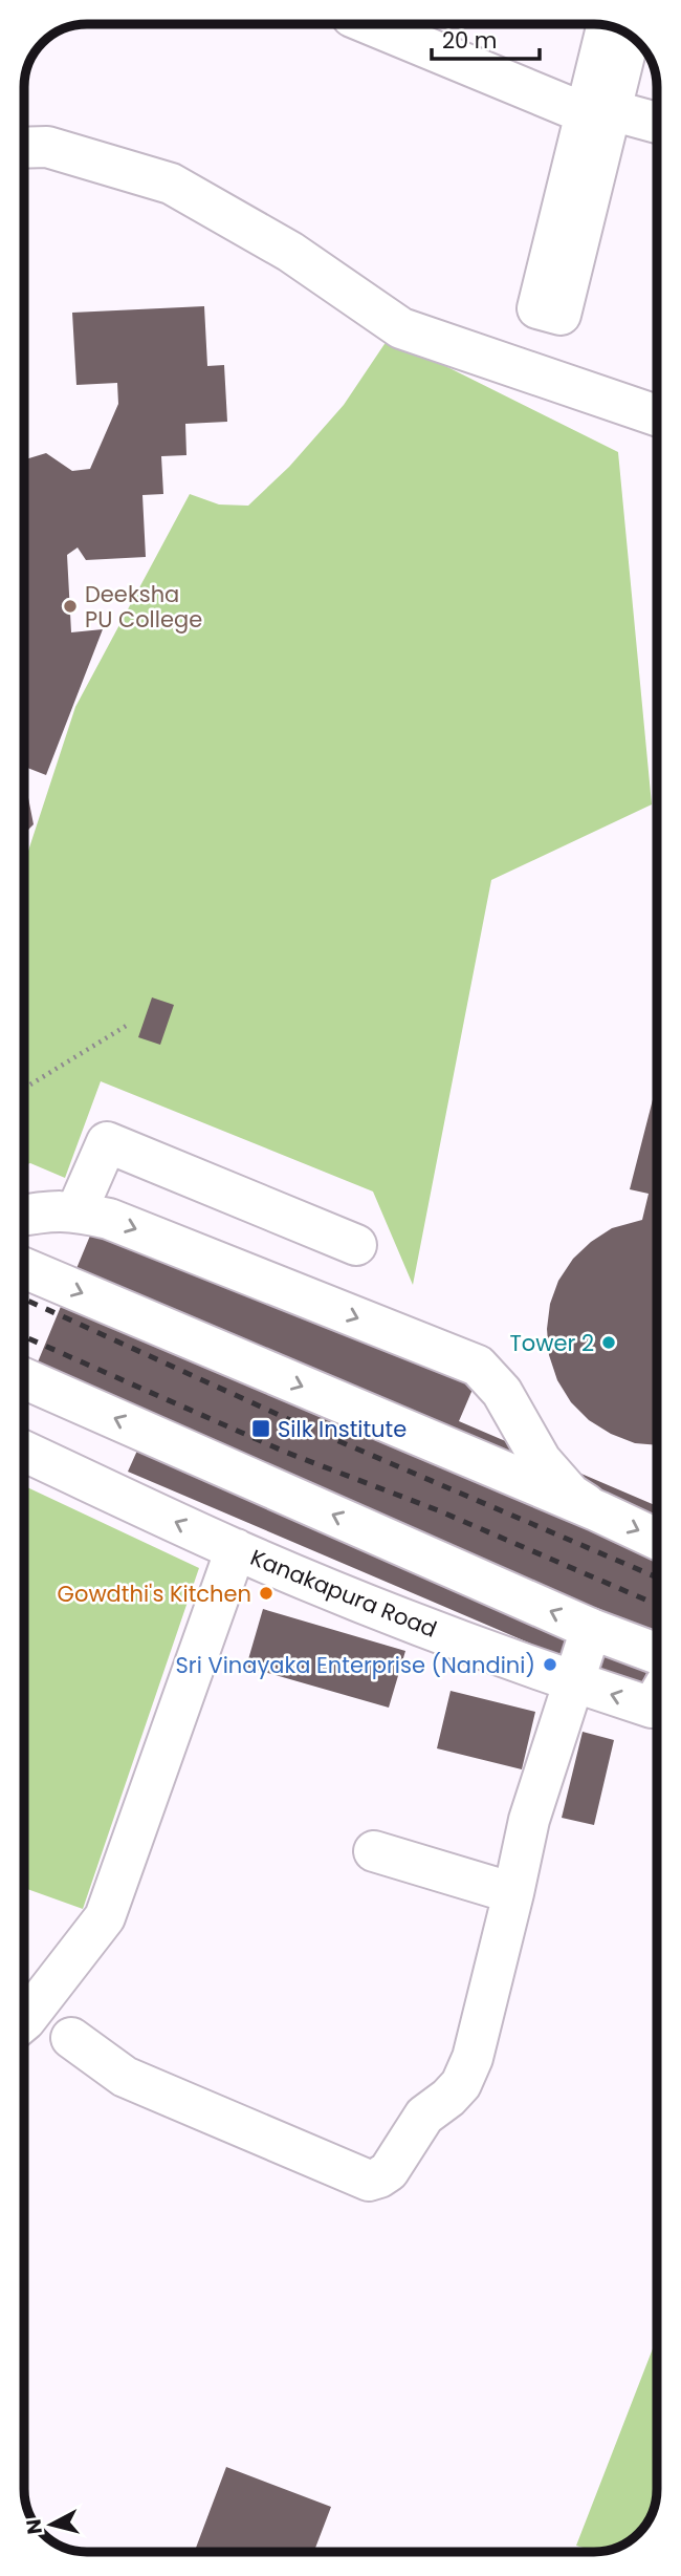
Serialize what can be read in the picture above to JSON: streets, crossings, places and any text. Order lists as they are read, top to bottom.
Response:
{
  "streets": {
    "main road": ["Kanakapura Road"]
  },
  "places": {
    "other": [
      "Deeksha PU College",
      "Tower 2",
      "Gowdthi's Kitchen",
      "Sri Vinayaka Enterprise (Nandini)"
    ],
    "transit": ["Silk Institute"]
  },
  "scale_bar": "20 m",
  "north": "left"
}
